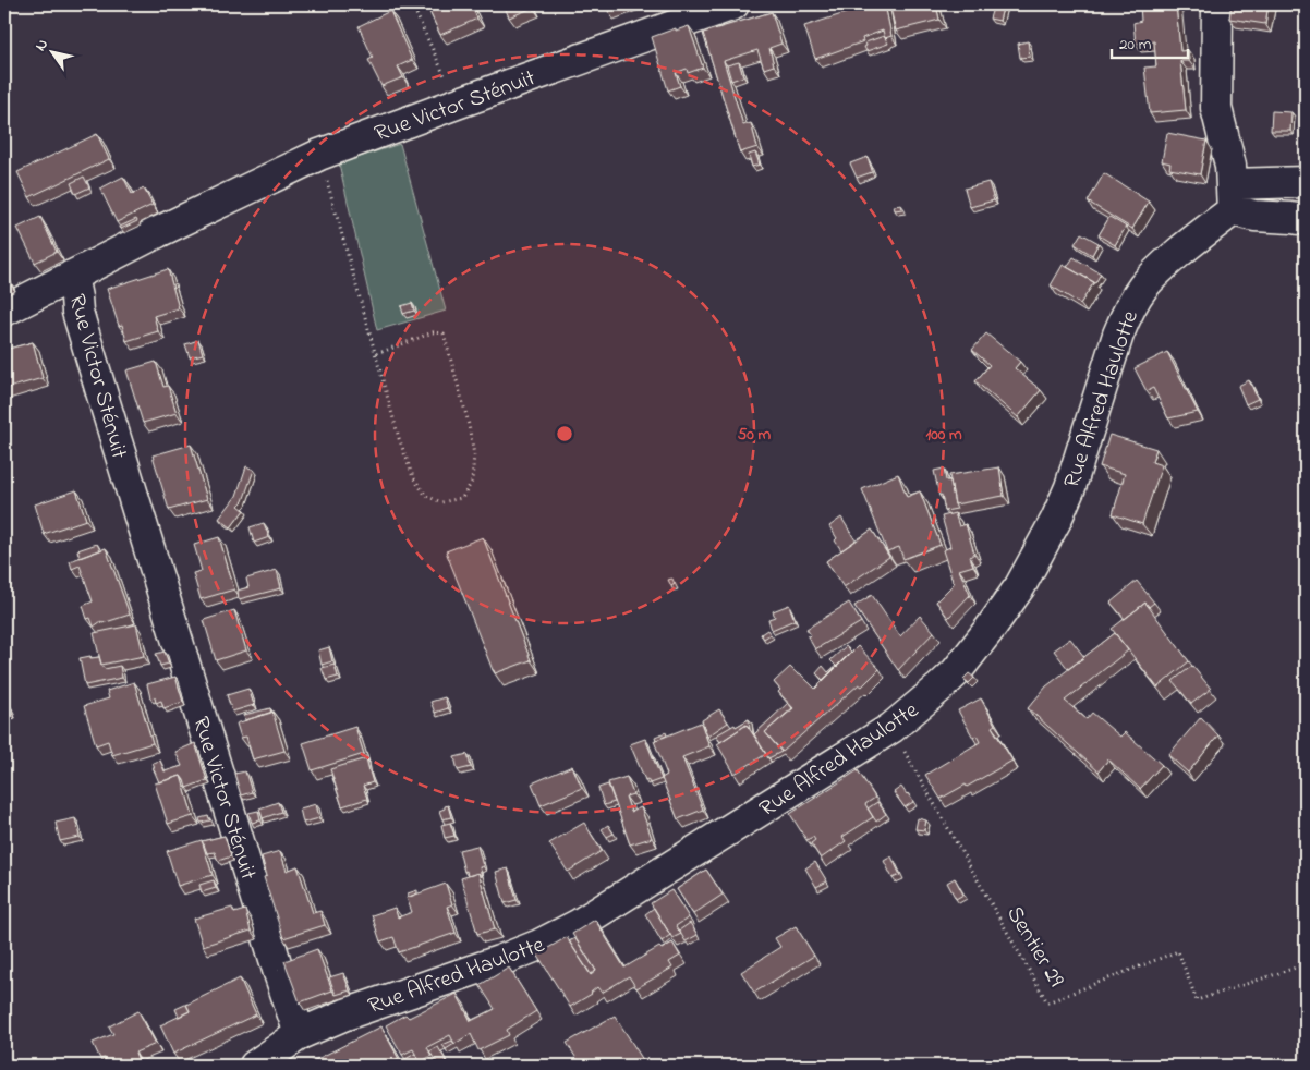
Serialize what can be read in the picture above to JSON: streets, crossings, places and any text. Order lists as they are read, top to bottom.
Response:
{
  "streets": {
    "street": ["Rue Victor Sténuit", "Rue Alfred Haulotte"],
    "path": ["Sentier 29"]
  },
  "crossings": [
    ["Rue Victor Sténuit", "Rue Alfred Haulotte"],
    ["Rue Alfred Haulotte", "Sentier 29"]
  ],
  "scale_bar": "20 m",
  "north": "top left",
  "rings": ["50 m", "100 m"]
}
